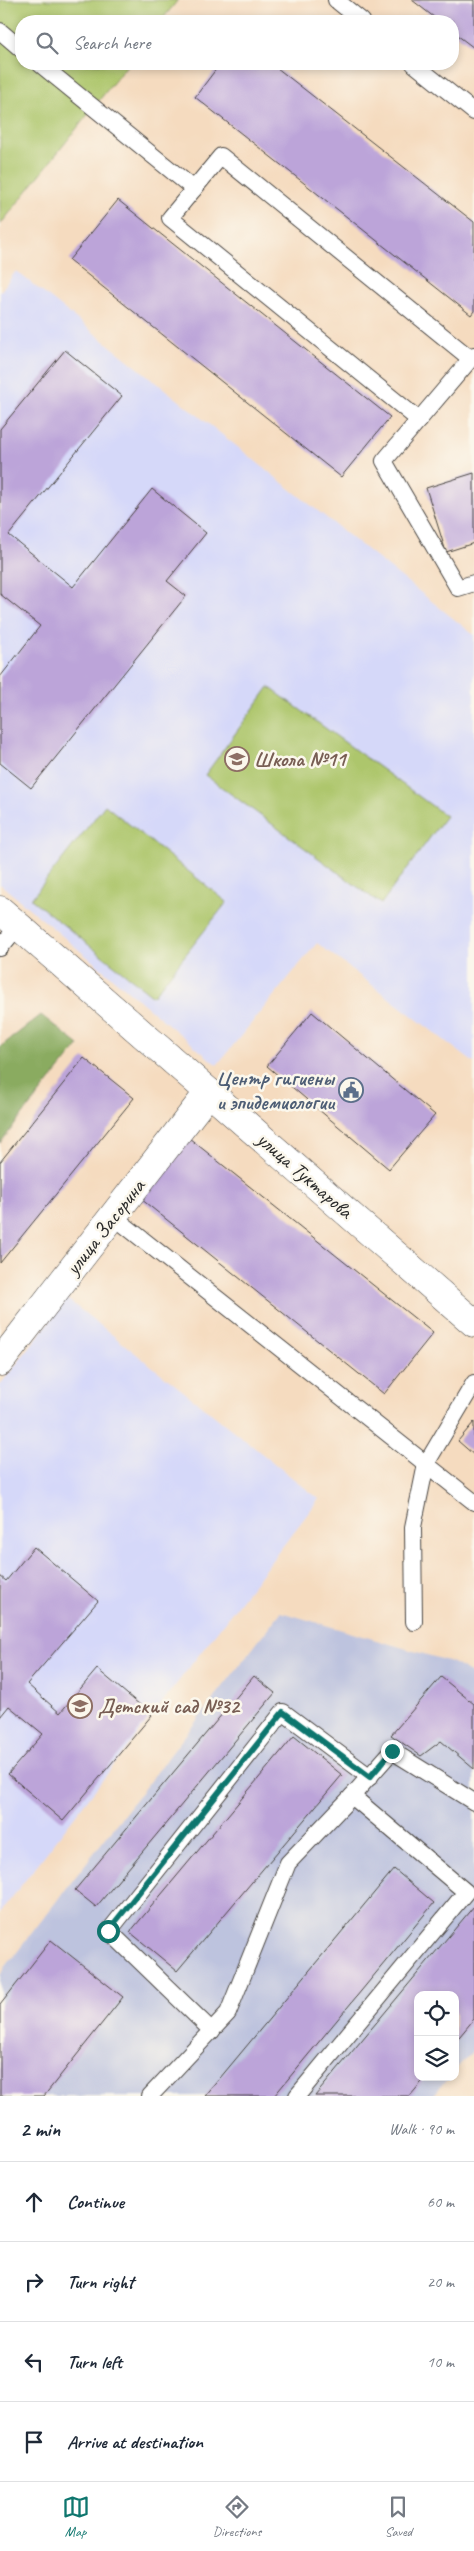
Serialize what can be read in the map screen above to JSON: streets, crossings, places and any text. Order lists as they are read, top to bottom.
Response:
{
  "streets": {
    "street": ["улица Туктарова", "улица Засорина"]
  },
  "crossings": [
    ["улица Туктарова", "улица Засорина"]
  ],
  "places": {
    "school or university": ["Школа №11", "Детский сад №32"],
    "public building": ["Центр гигиены и эпидемиологии"]
  },
  "page": {
    "search": "Search here",
    "heading": ["2 min", "Walk · 90 m"],
    "list": [
      ["Continue", "60 m"],
      ["Turn right", "20 m"],
      ["Turn left", "10 m"],
      "Arrive at destination"
    ],
    "nav": ["Map", "Directions", "Saved"]
  }
}
